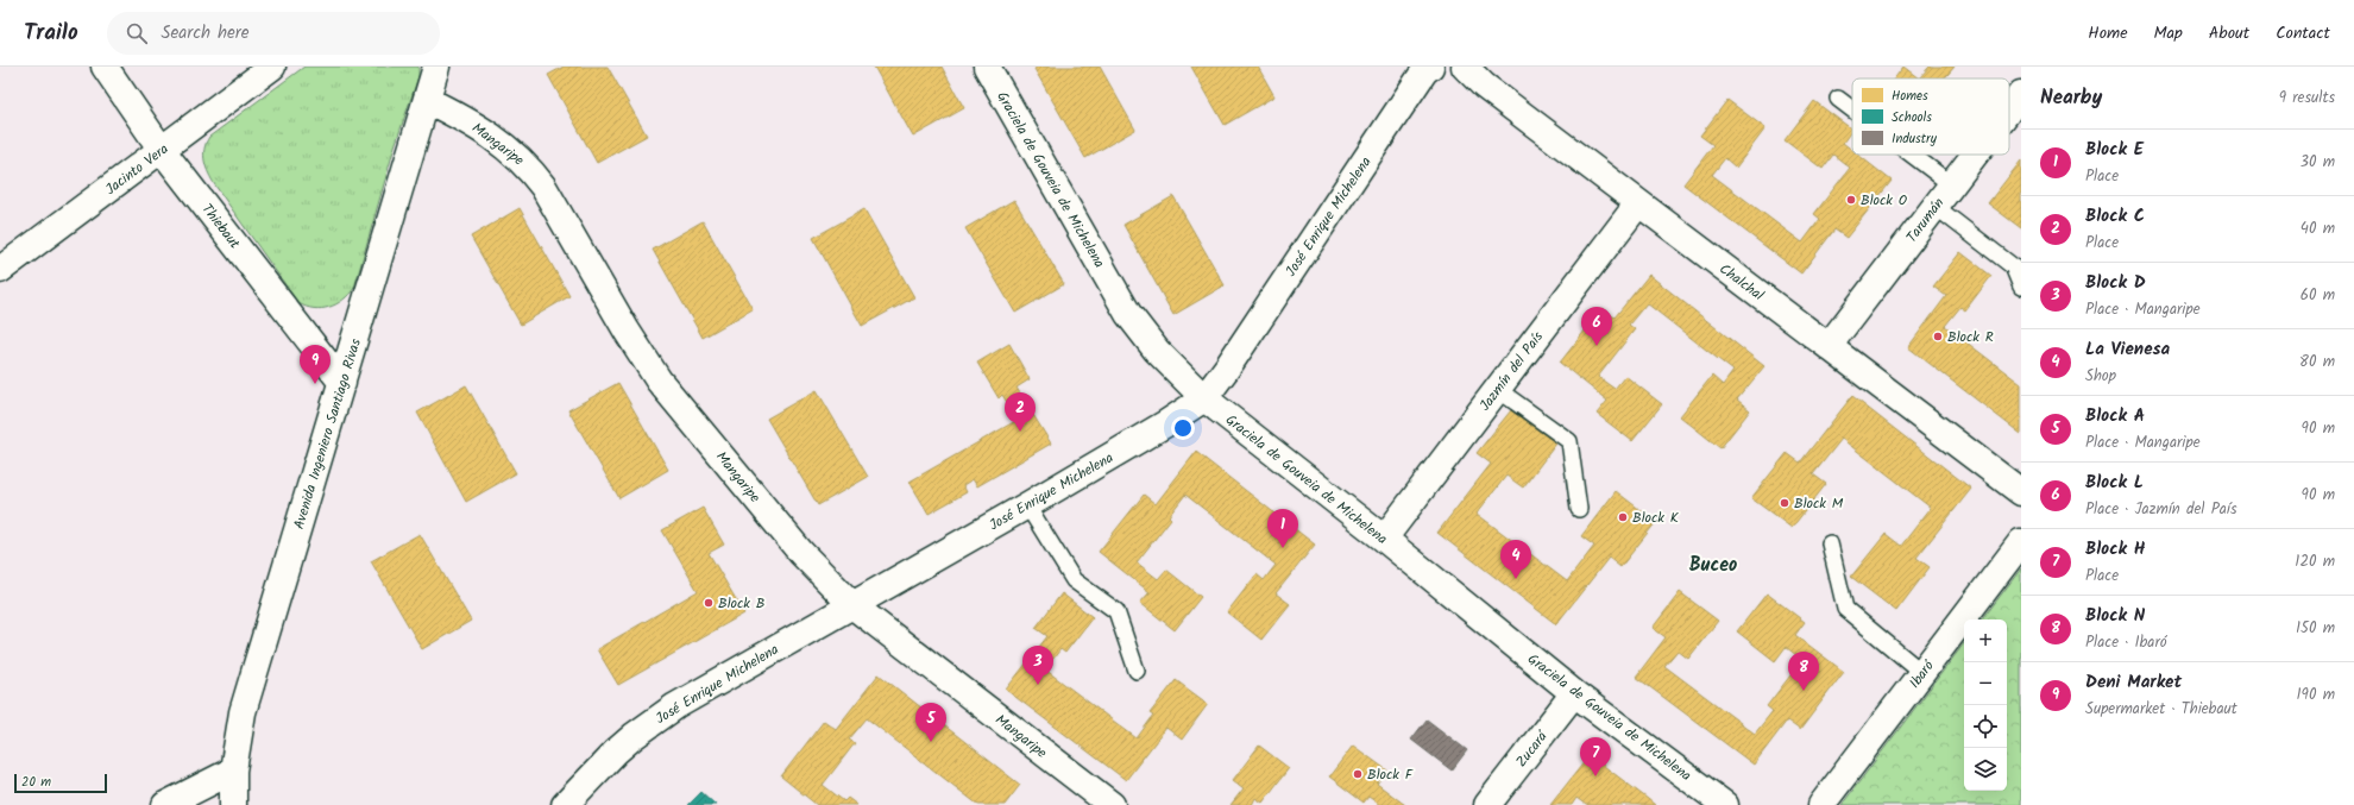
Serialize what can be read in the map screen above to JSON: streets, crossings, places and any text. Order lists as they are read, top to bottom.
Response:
{
  "streets": {
    "street": [
      "Mangaripe",
      "Jacinto Vera",
      "Graciela de Gouveia de Michelena",
      "José Enrique Michelena",
      "Tarumán",
      "Thiebaut",
      "Chalchal",
      "Jazmín del País",
      "Avenida Ingeniero Santiago Rivas",
      "Ibaró",
      "Zucará"
    ]
  },
  "crossings": [
    ["Mangaripe", "José Enrique Michelena"],
    ["Mangaripe", "Avenida Ingeniero Santiago Rivas"],
    ["Jacinto Vera", "Thiebaut"],
    ["Graciela de Gouveia de Michelena", "José Enrique Michelena"],
    ["Graciela de Gouveia de Michelena", "Jazmín del País"],
    ["Graciela de Gouveia de Michelena", "Zucará"],
    ["Tarumán", "Chalchal"],
    ["Thiebaut", "Avenida Ingeniero Santiago Rivas"],
    ["Chalchal", "Jazmín del País"]
  ],
  "districts": ["Buceo"],
  "places": [
    "Block O",
    "Block R",
    "Block M",
    "Block K",
    "Block B",
    "Block F"
  ],
  "legend": ["Homes", "Schools", "Industry"],
  "scale_bar": "20 m",
  "page": {
    "header": "Trailo",
    "search": "Search here",
    "nav": [
      "Home",
      "Map",
      "About",
      "Contact"
    ],
    "heading": ["Nearby", "9 results"],
    "list": [
      {
        "mark": "1",
        "name": "Block E",
        "note": "Place",
        "value": "30 m"
      },
      {
        "mark": "2",
        "name": "Block C",
        "note": "Place",
        "value": "40 m"
      },
      {
        "mark": "3",
        "name": "Block D",
        "note": "Place · Mangaripe",
        "value": "60 m"
      },
      {
        "mark": "4",
        "name": "La Vienesa",
        "note": "Shop",
        "value": "80 m"
      },
      {
        "mark": "5",
        "name": "Block A",
        "note": "Place · Mangaripe",
        "value": "90 m"
      },
      {
        "mark": "6",
        "name": "Block L",
        "note": "Place · Jazmín del País",
        "value": "90 m"
      },
      {
        "mark": "7",
        "name": "Block H",
        "note": "Place",
        "value": "120 m"
      },
      {
        "mark": "8",
        "name": "Block N",
        "note": "Place · Ibaró",
        "value": "150 m"
      },
      {
        "mark": "9",
        "name": "Deni Market",
        "note": "Supermarket · Thiebaut",
        "value": "190 m"
      }
    ],
    "pins": [
      "6",
      "9",
      "2",
      "1",
      "4",
      "3",
      "8",
      "5",
      "7"
    ],
    "map_buttons": ["+", "−"],
    "scale": "20 m"
  }
}
